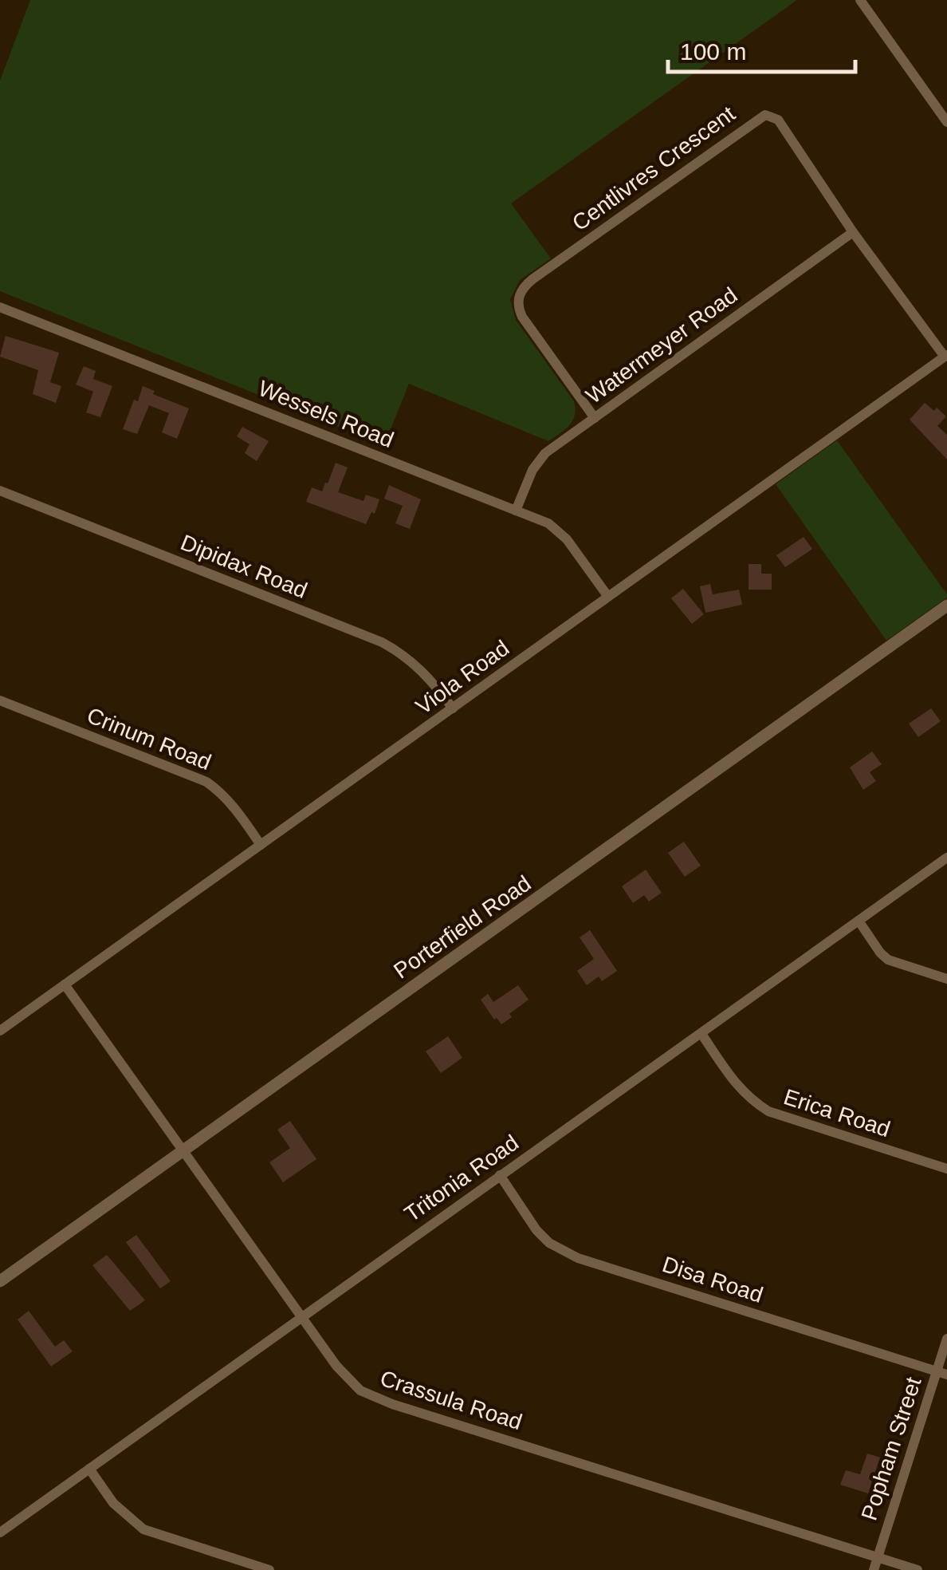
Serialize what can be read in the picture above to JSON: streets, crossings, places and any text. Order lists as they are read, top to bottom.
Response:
{
  "streets": {
    "street": [
      "Centlivres Crescent",
      "Watermeyer Road",
      "Wessels Road",
      "Dipidax Road",
      "Viola Road",
      "Crinum Road",
      "Porterfield Road",
      "Erica Road",
      "Tritonia Road",
      "Disa Road",
      "Crassula Road",
      "Popham Street"
    ]
  },
  "crossings": [
    ["Centlivres Crescent", "Watermeyer Road"],
    ["Centlivres Crescent", "Viola Road"],
    ["Watermeyer Road", "Wessels Road"],
    ["Wessels Road", "Viola Road"],
    ["Dipidax Road", "Viola Road"],
    ["Viola Road", "Crinum Road"],
    ["Viola Road", "Crassula Road"],
    ["Porterfield Road", "Crassula Road"],
    ["Erica Road", "Tritonia Road"],
    ["Tritonia Road", "Disa Road"],
    ["Tritonia Road", "Crassula Road"],
    ["Disa Road", "Popham Street"],
    ["Crassula Road", "Popham Street"]
  ],
  "scale_bar": "100 m"
}
